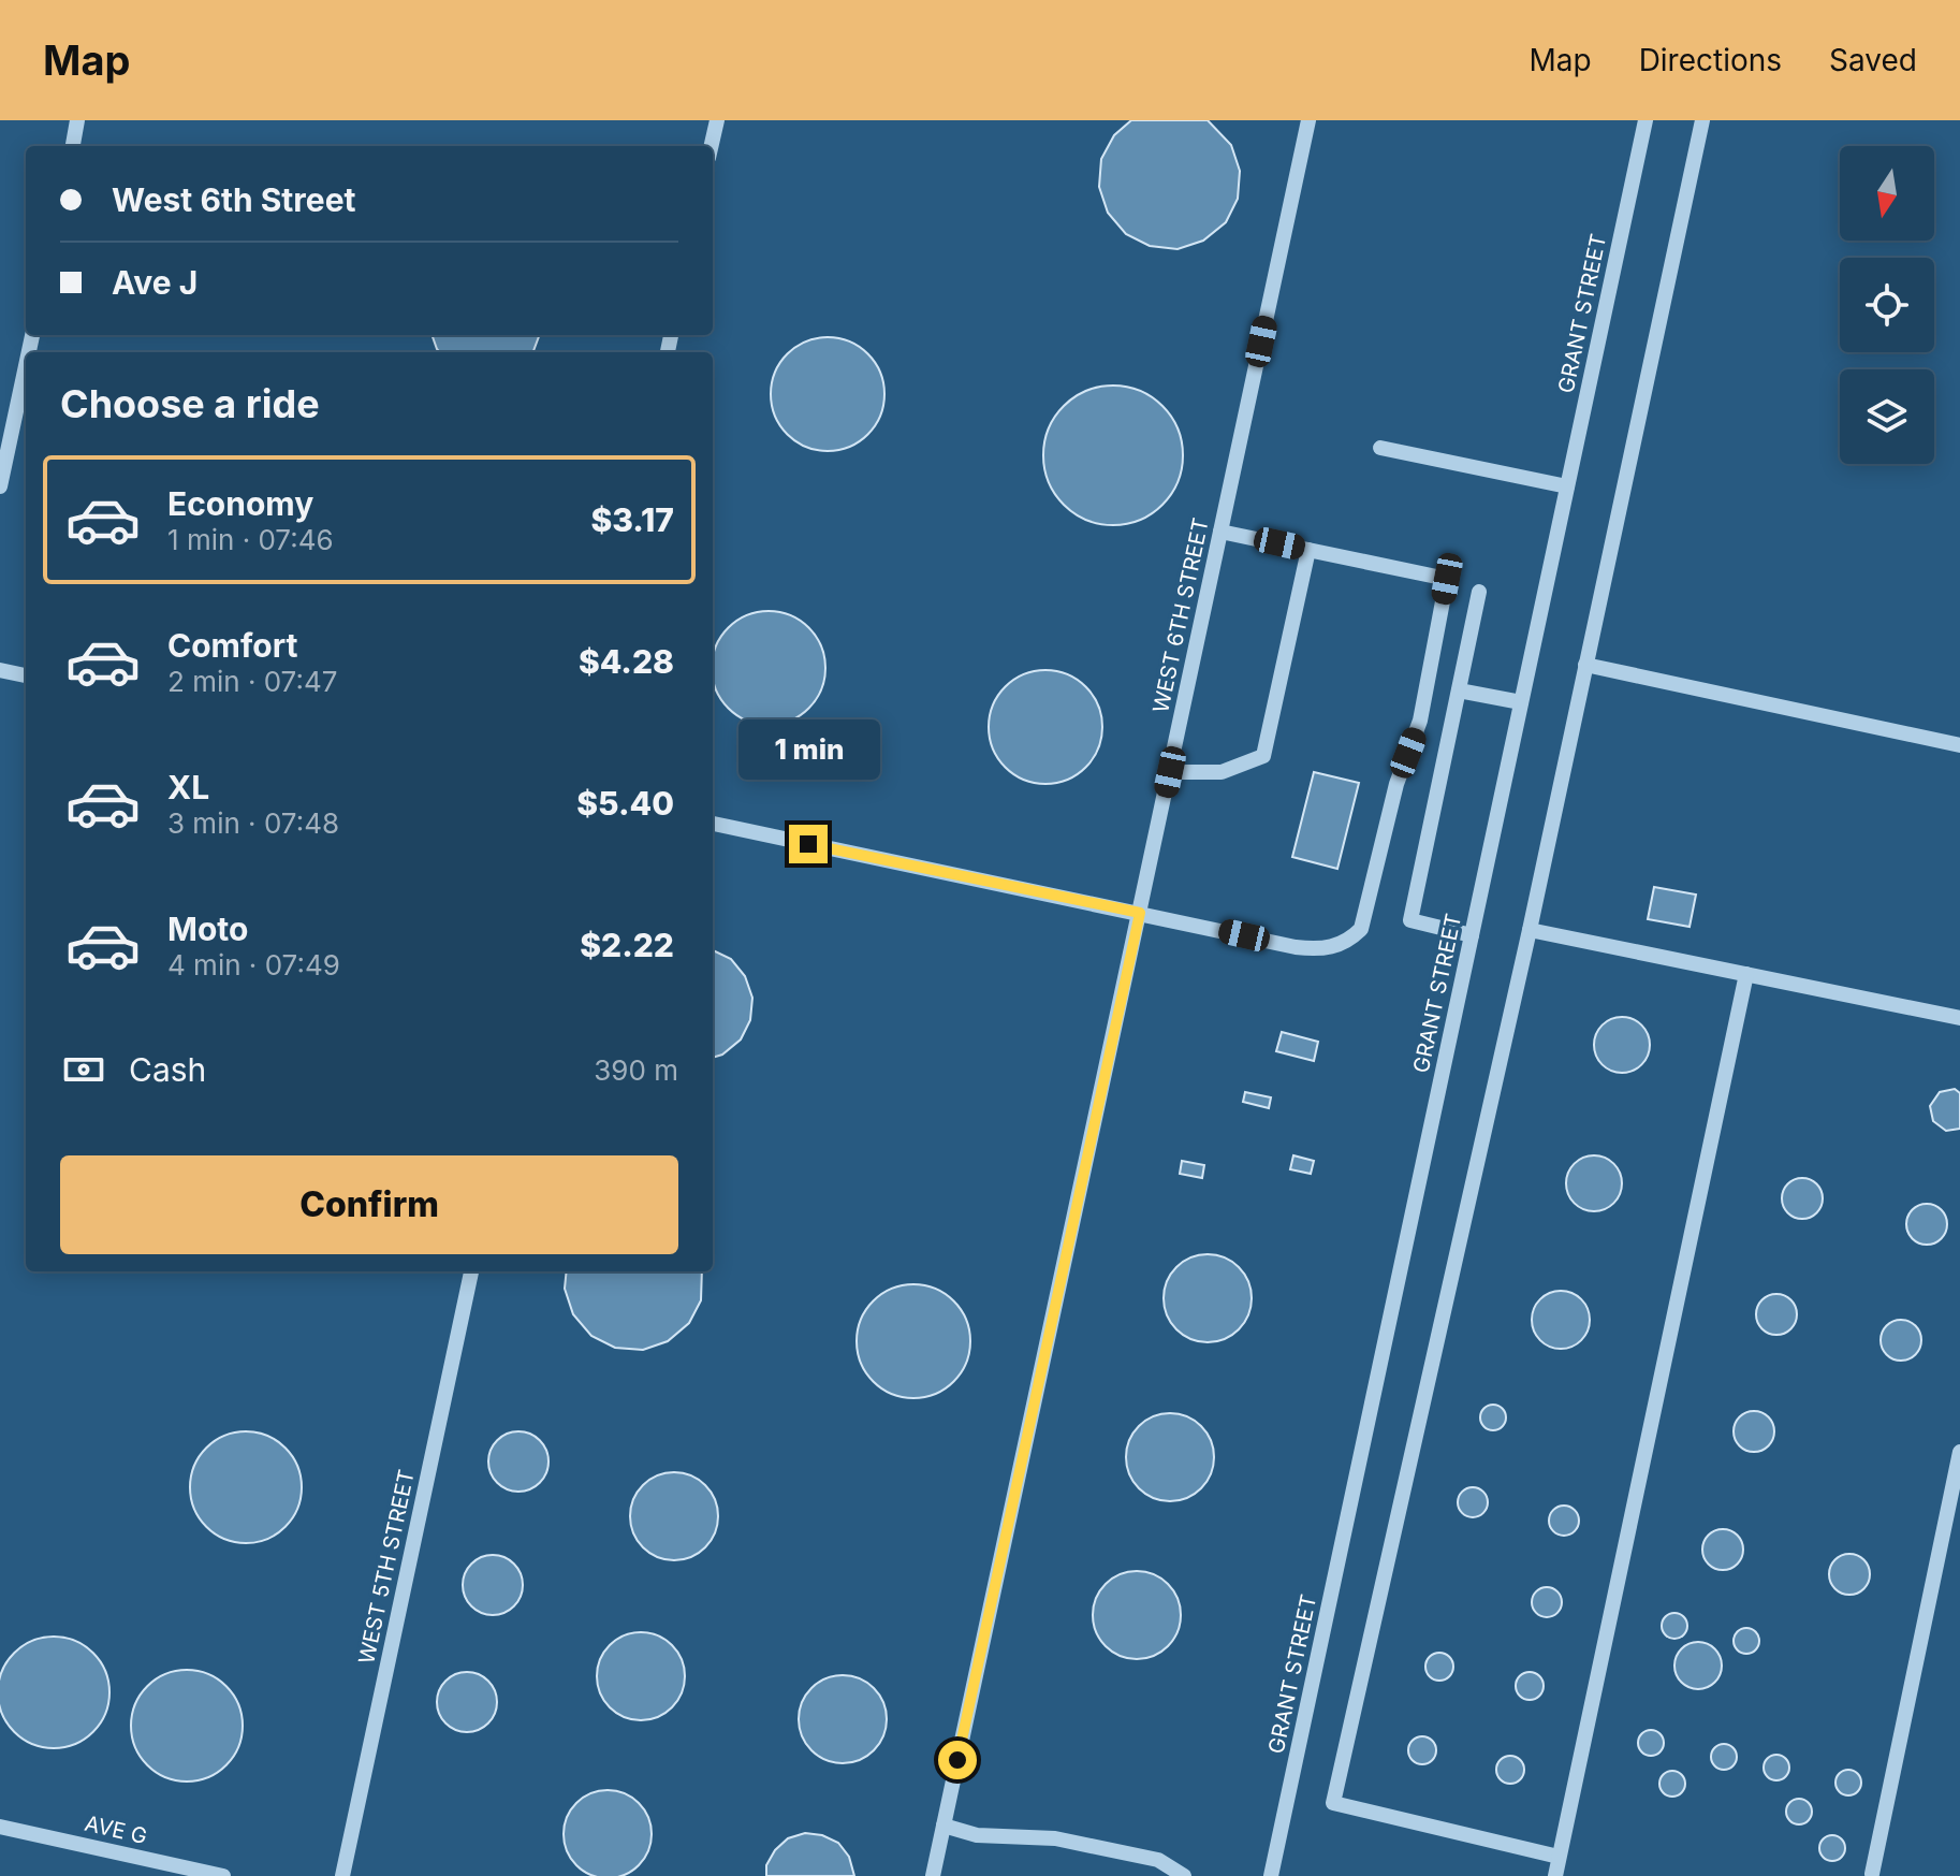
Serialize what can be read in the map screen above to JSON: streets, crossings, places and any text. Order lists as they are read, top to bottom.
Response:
{
  "streets": {
    "street": [
      "GRANT STREET",
      "WEST 6TH STREET",
      "WEST 5TH STREET",
      "AVE G"
    ]
  },
  "north": "bottom",
  "page": {
    "header": "Map",
    "nav": ["Map", "Directions", "Saved"],
    "banner": ["West 6th Street", "Ave J"],
    "heading": "Choose a ride",
    "list": [
      {
        "name": "Economy",
        "note": "1 min · 07:46",
        "value": "$3.17"
      },
      {
        "name": "Comfort",
        "note": "2 min · 07:47",
        "value": "$4.28"
      },
      {
        "name": "XL",
        "note": "3 min · 07:48",
        "value": "$5.40"
      },
      {
        "name": "Moto",
        "note": "4 min · 07:49",
        "value": "$2.22"
      }
    ],
    "bubble": "1 min",
    "pay": ["Cash", "390 m"],
    "buttons": "Confirm"
  }
}
